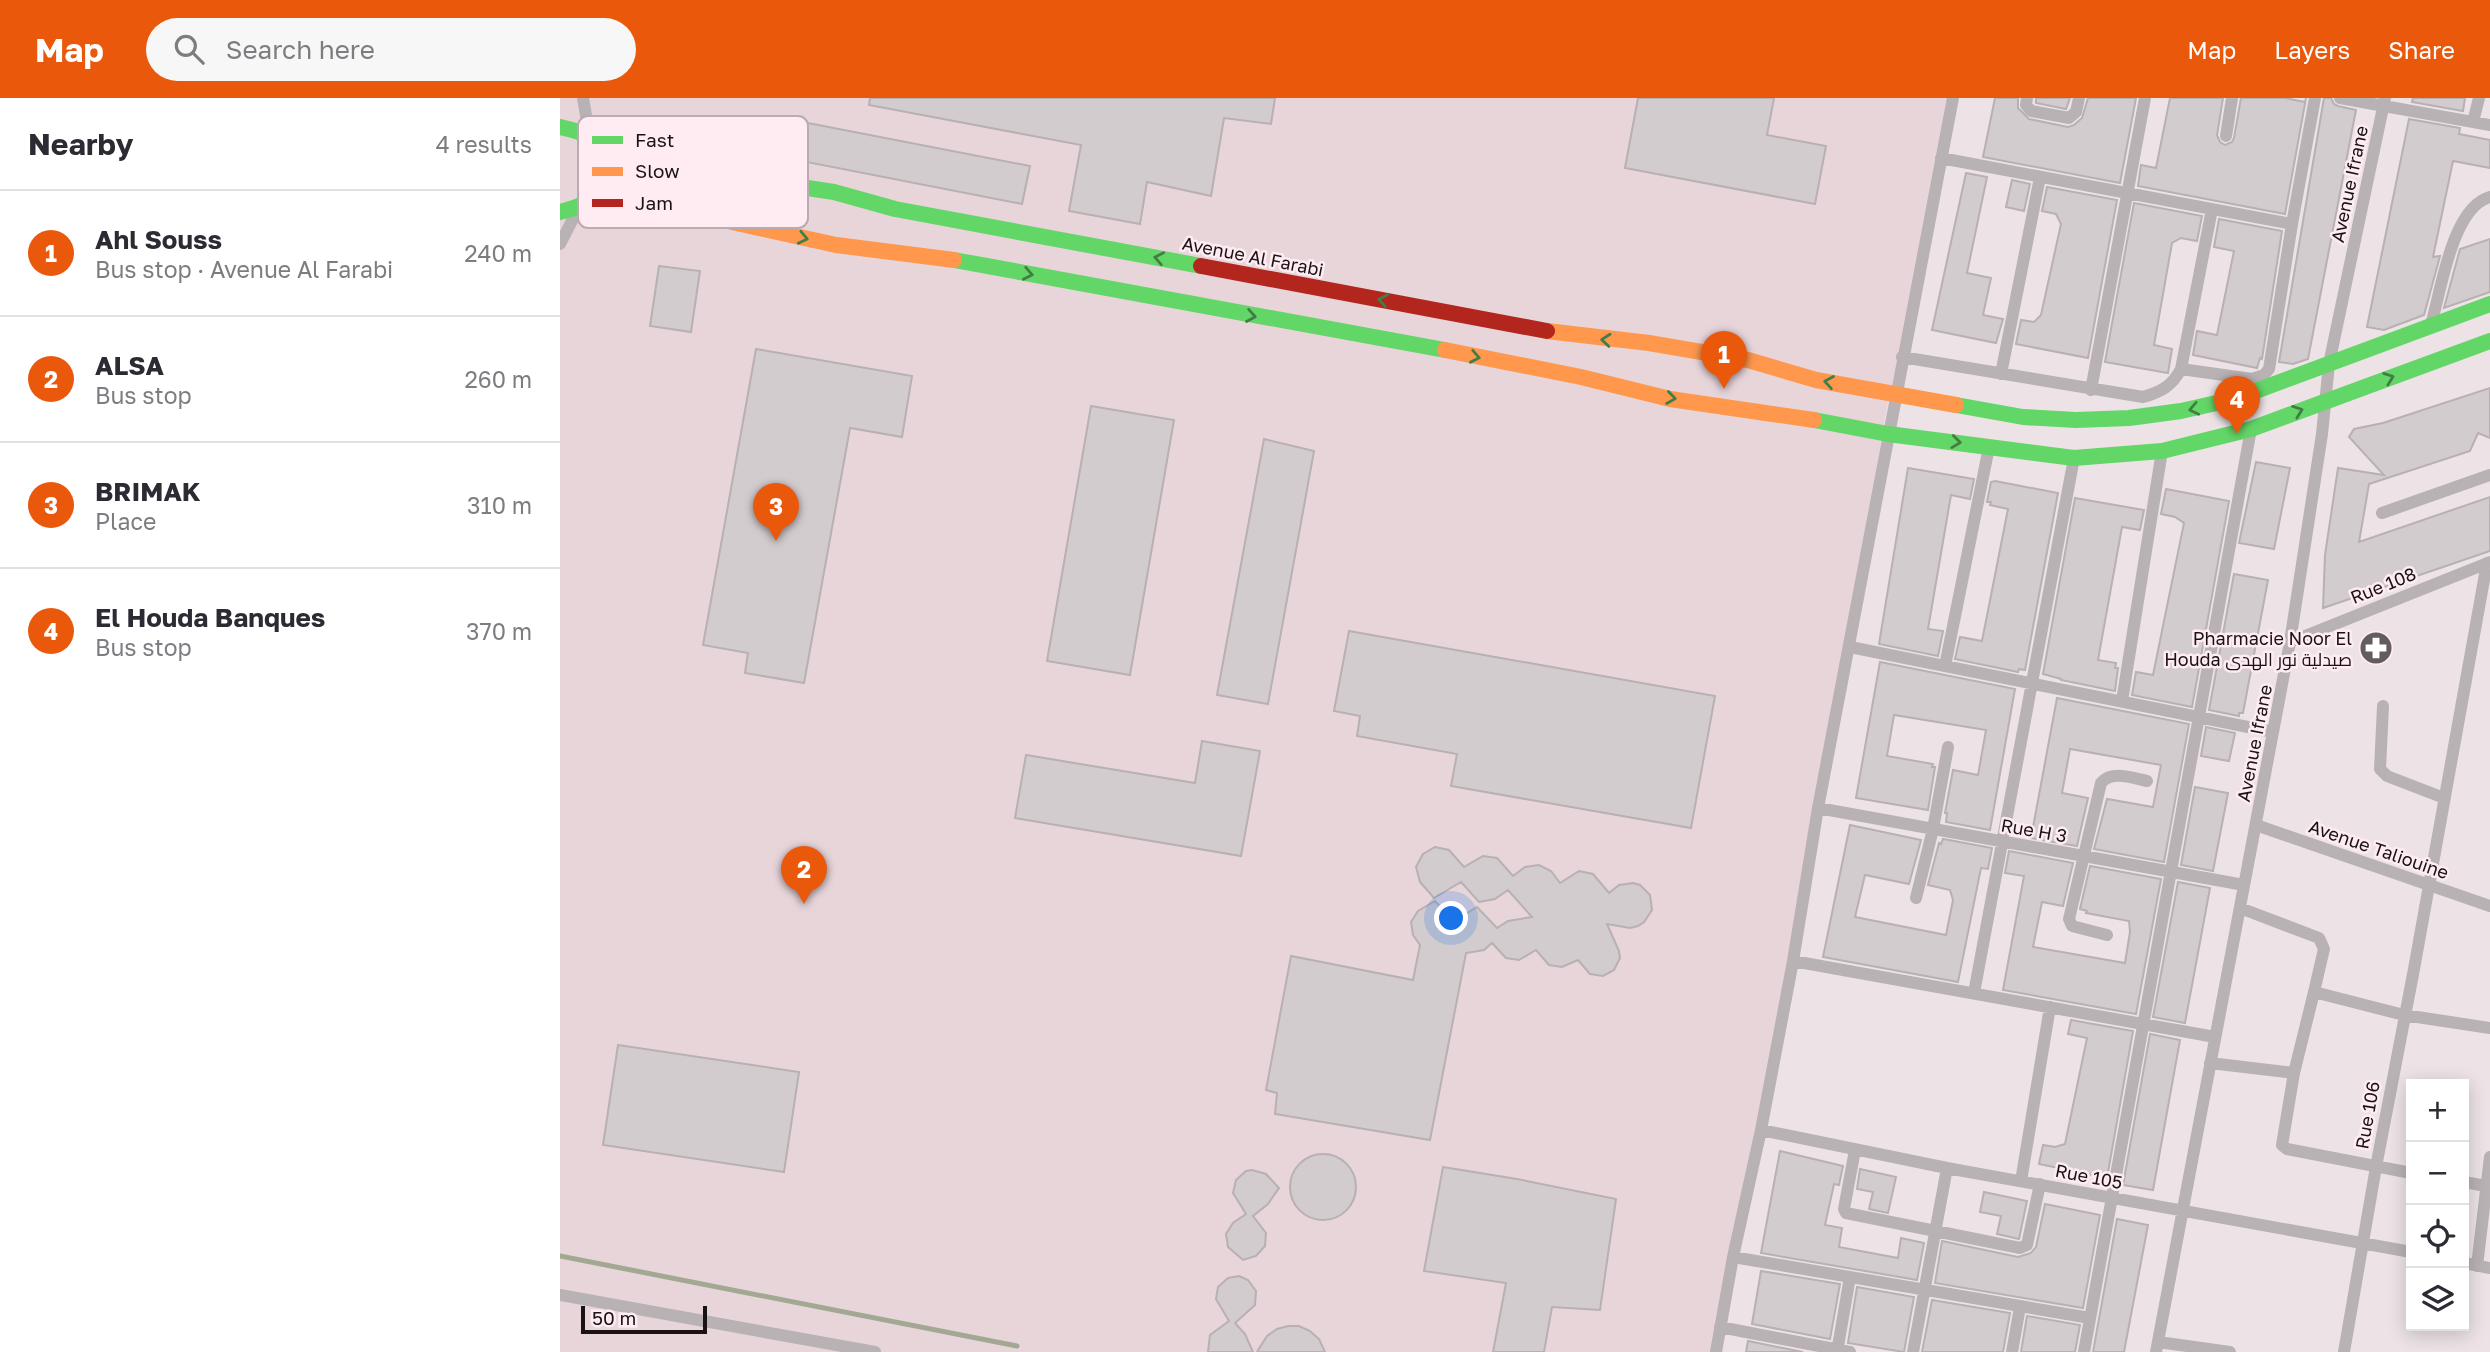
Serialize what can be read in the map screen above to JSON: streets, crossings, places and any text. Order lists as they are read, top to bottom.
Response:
{
  "streets": {
    "street": [
      "Avenue Ifrane",
      "Avenue Al Farabi",
      "Rue 108",
      "Rue H 3",
      "Avenue Taliouine",
      "Rue 106",
      "Rue 105"
    ]
  },
  "crossings": [
    ["Avenue Ifrane", "Avenue Al Farabi"],
    ["Avenue Ifrane", "Rue 108"],
    ["Avenue Ifrane", "Rue H 3"],
    ["Avenue Ifrane", "Avenue Taliouine"],
    ["Avenue Ifrane", "Rue 105"],
    ["Rue 108", "Rue 106"],
    ["Avenue Taliouine", "Rue 106"],
    ["Rue 106", "Rue 105"]
  ],
  "places": {
    "pharmacy": ["Pharmacie Noor El Houda صيدلية نور الهدى"]
  },
  "legend": ["Fast", "Slow", "Jam"],
  "scale_bar": "50 m",
  "page": {
    "header": "Map",
    "search": "Search here",
    "nav": ["Map", "Layers", "Share"],
    "heading": ["Nearby", "4 results"],
    "list": [
      {
        "mark": "1",
        "name": "Ahl Souss",
        "note": "Bus stop · Avenue Al Farabi",
        "value": "240 m"
      },
      {
        "mark": "2",
        "name": "ALSA",
        "note": "Bus stop",
        "value": "260 m"
      },
      {
        "mark": "3",
        "name": "BRIMAK",
        "note": "Place",
        "value": "310 m"
      },
      {
        "mark": "4",
        "name": "El Houda Banques",
        "note": "Bus stop",
        "value": "370 m"
      }
    ],
    "pins": [
      "1",
      "4",
      "3",
      "2"
    ],
    "map_buttons": ["+", "−"],
    "scale": "50 m"
  }
}
